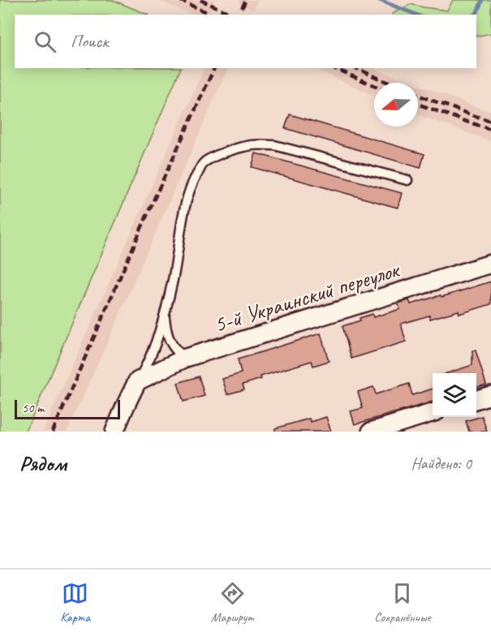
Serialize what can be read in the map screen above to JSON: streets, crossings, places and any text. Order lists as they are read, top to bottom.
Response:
{
  "streets": {
    "street": ["5-й Украинский переулок"]
  },
  "scale_bar": "50 m",
  "north": "left",
  "page": {
    "search": "Поиск",
    "scale": "50 m",
    "heading": ["Рядом", "Найдено: 0"],
    "nav": ["Карта", "Маршрут", "Сохранённые"]
  }
}
